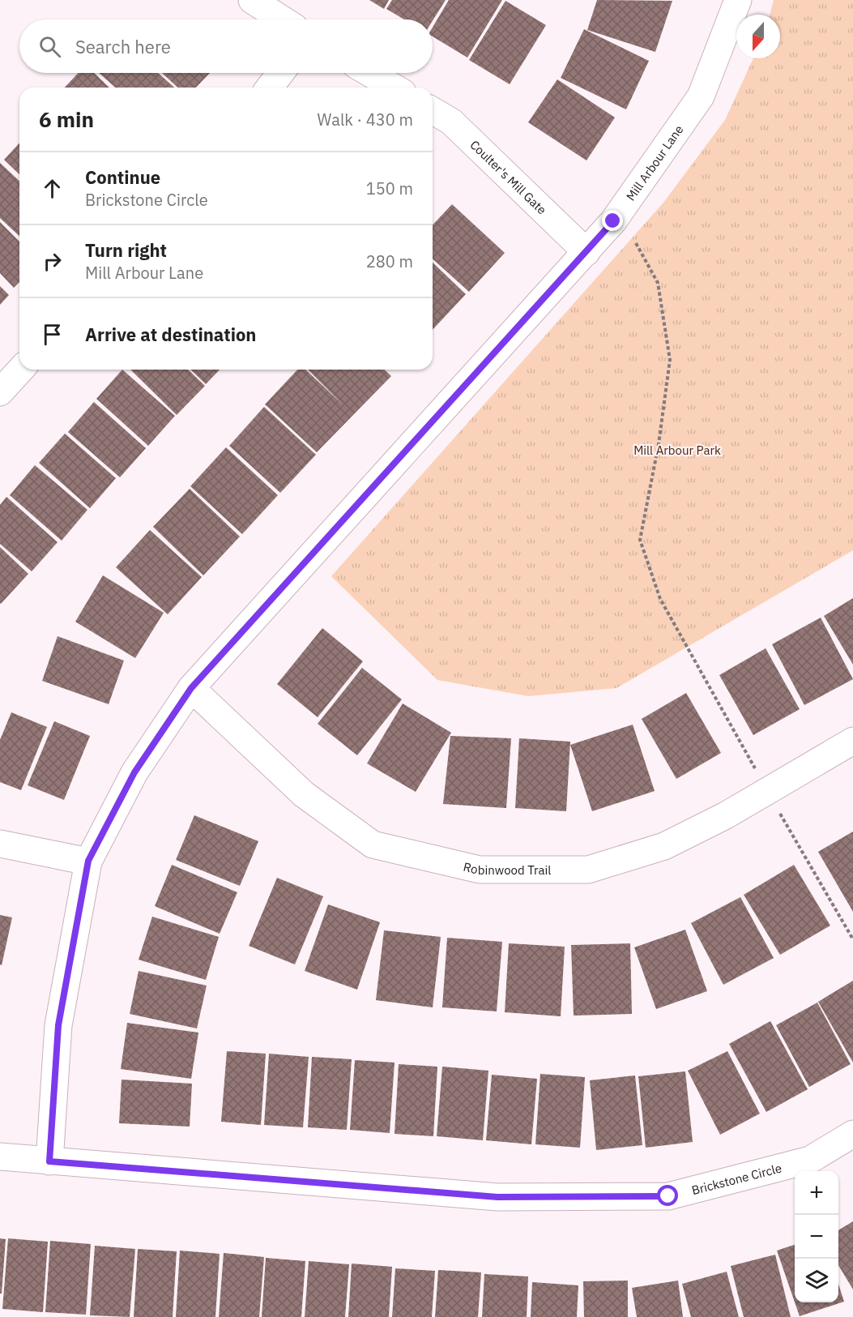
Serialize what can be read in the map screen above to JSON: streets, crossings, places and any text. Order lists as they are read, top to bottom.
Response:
{
  "streets": {
    "street": [
      "Mill Arbour Lane",
      "Coulter's Mill Gate",
      "Robinwood Trail",
      "Brickstone Circle"
    ]
  },
  "crossings": [
    ["Mill Arbour Lane", "Coulter's Mill Gate"],
    ["Mill Arbour Lane", "Robinwood Trail"],
    ["Mill Arbour Lane", "Brickstone Circle"]
  ],
  "parks": ["Mill Arbour Park"],
  "north": "bottom",
  "page": {
    "search": "Search here",
    "heading": ["6 min", "Walk · 430 m"],
    "list": [
      ["Continue", "Brickstone Circle", "150 m"],
      ["Turn right", "Mill Arbour Lane", "280 m"],
      "Arrive at destination"
    ],
    "map_buttons": ["+", "−"]
  }
}
